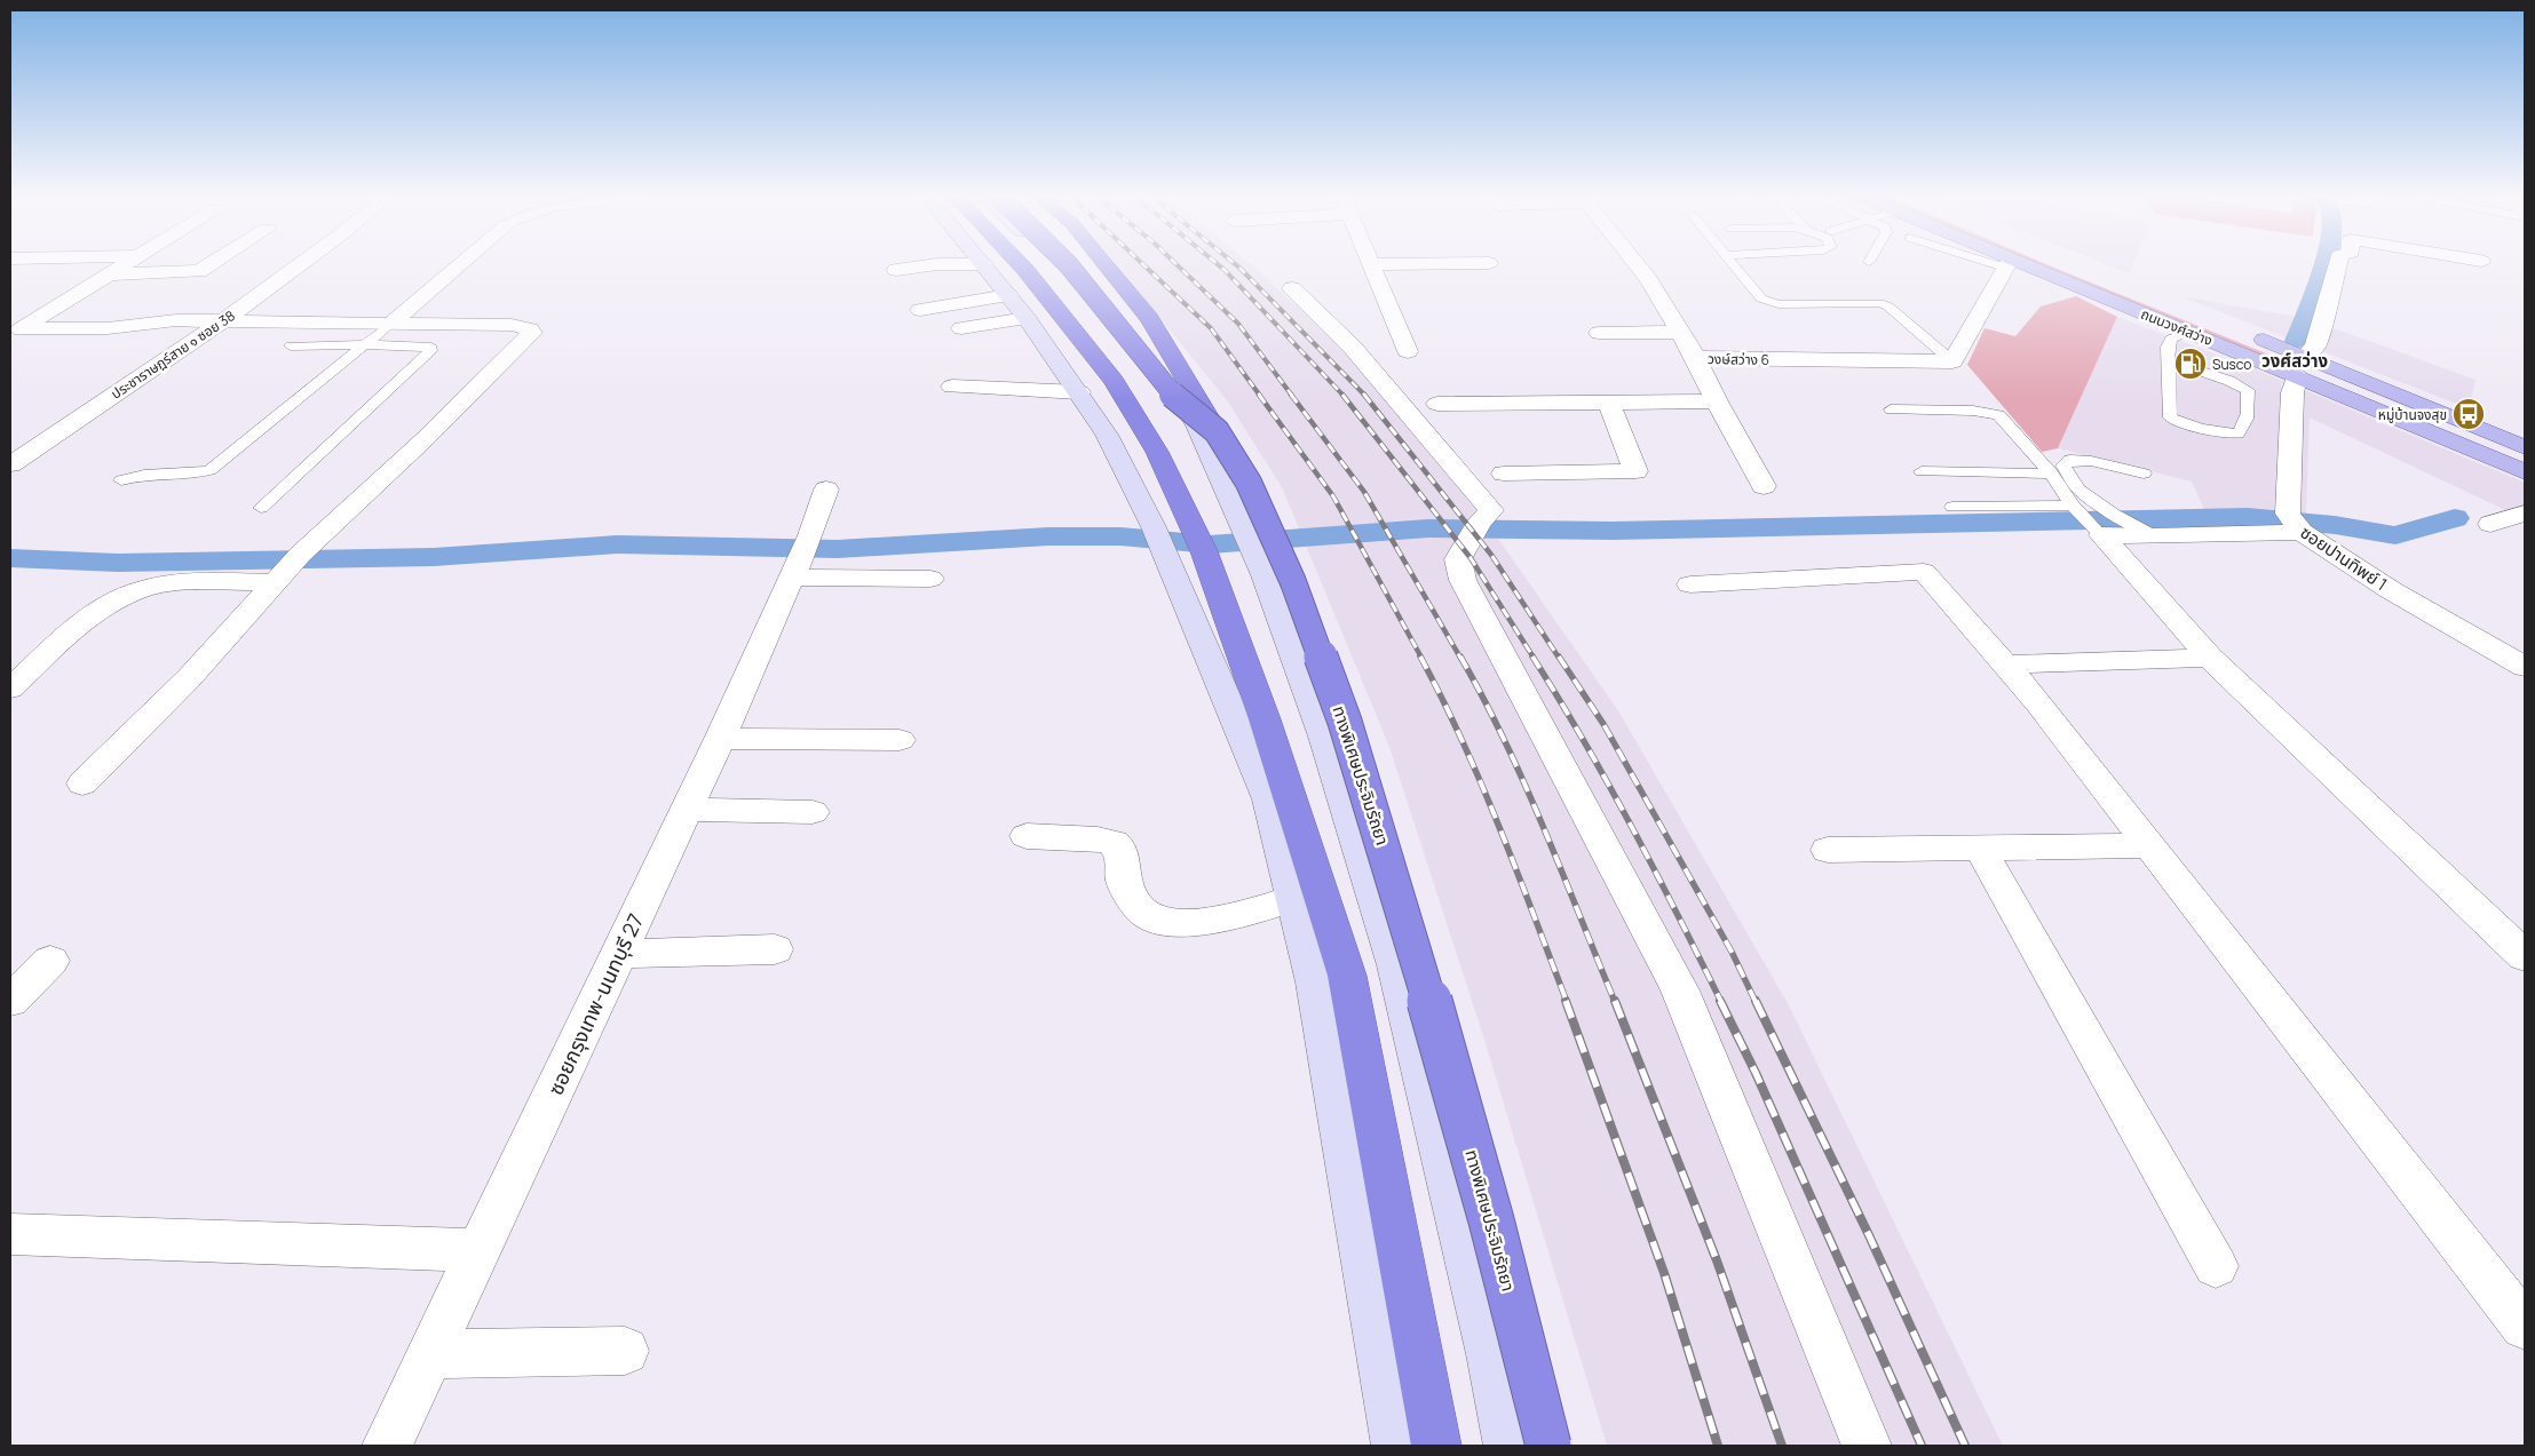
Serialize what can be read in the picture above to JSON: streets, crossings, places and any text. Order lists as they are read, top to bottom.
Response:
{
  "streets": {
    "highway": ["ทางพิเศษประจิมรัถยา"],
    "main road": ["ถนนวงศ์สว่าง"],
    "street": [
      "ประชาราษฎร์สาย ๑ ซอย 38",
      "วงษ์สว่าง 6",
      "ซอยปานทิพย์ 1",
      "ซอยกรุงเทพ-นนทบุรี 27"
    ]
  },
  "crossings": [
    ["ถนนวงศ์สว่าง", "ซอยปานทิพย์ 1"]
  ],
  "districts": ["วงศ์สว่าง"],
  "places": {
    "fuel station": ["Susco"],
    "bus stop": ["หมู่บ้านจงสุข"]
  }
}
